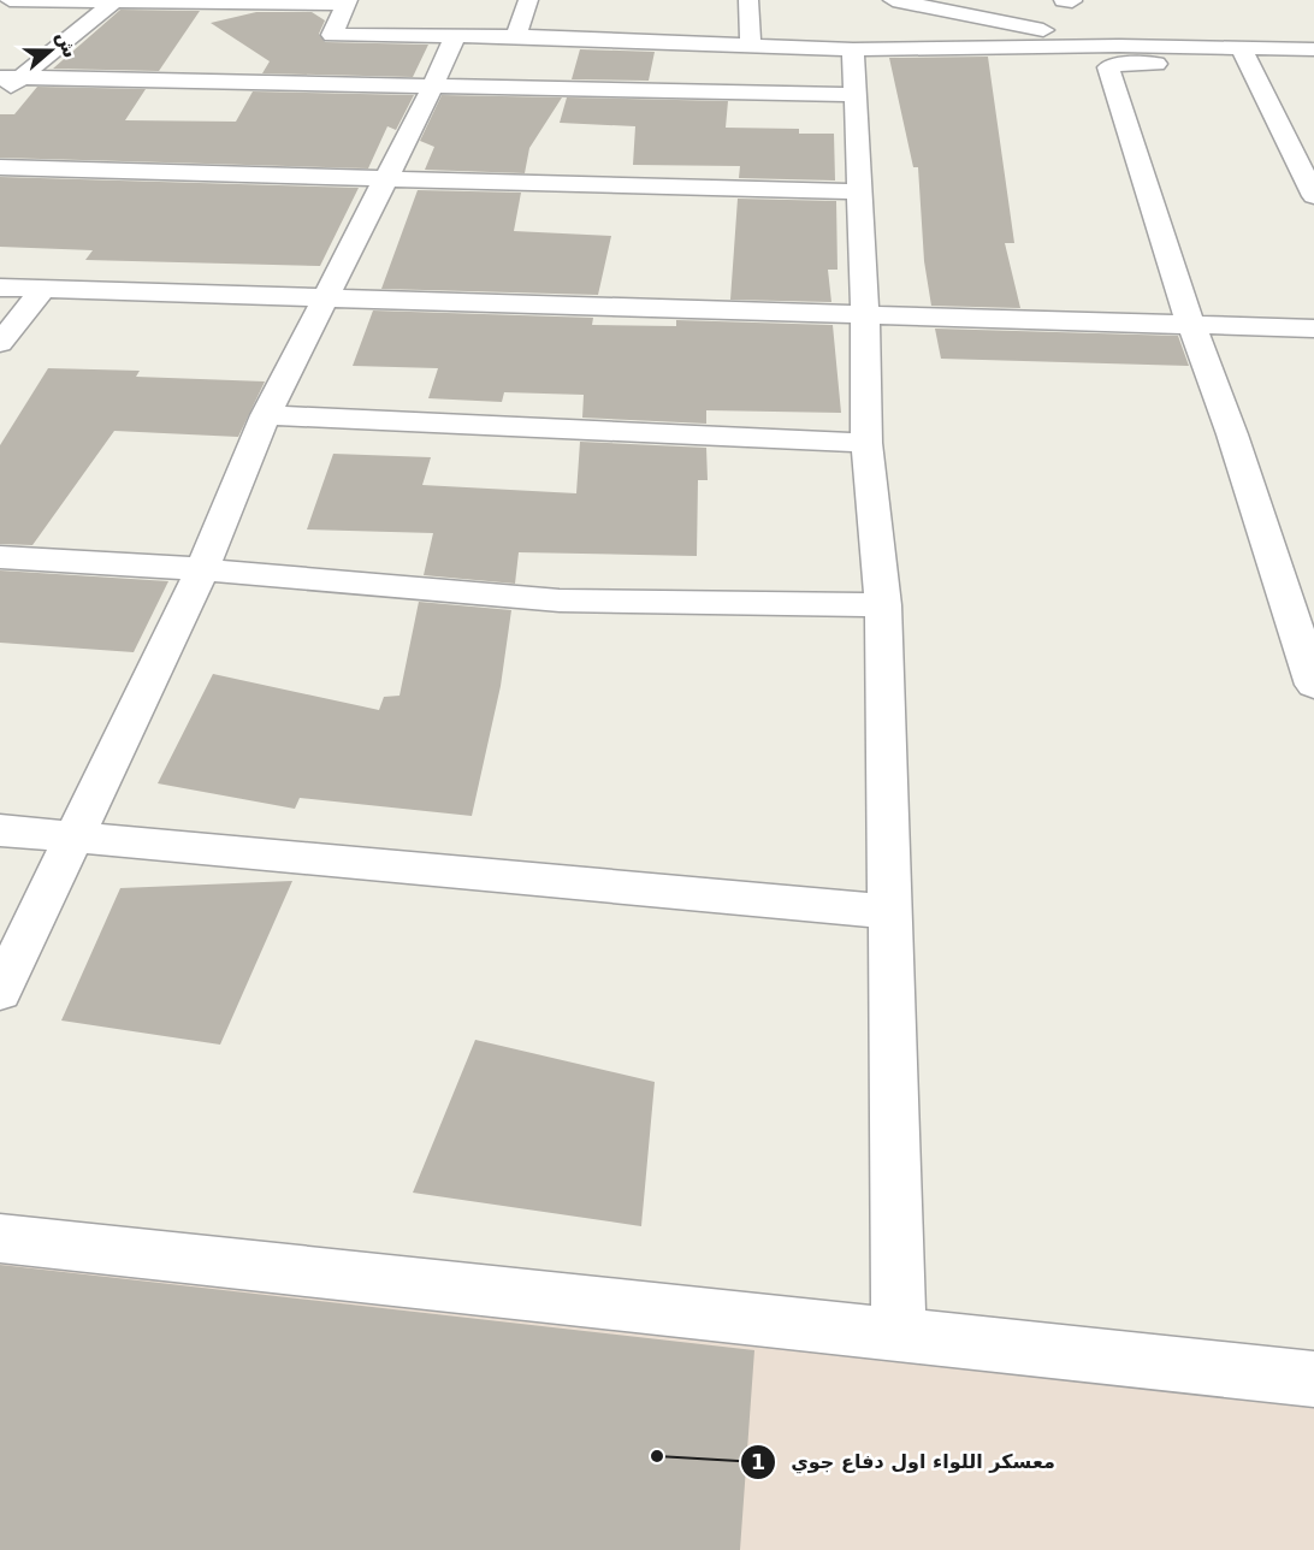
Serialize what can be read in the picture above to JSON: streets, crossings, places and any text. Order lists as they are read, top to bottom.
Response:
{
  "places": ["معسكر اللواء اول دفاع جوي"],
  "north": "right"
}
